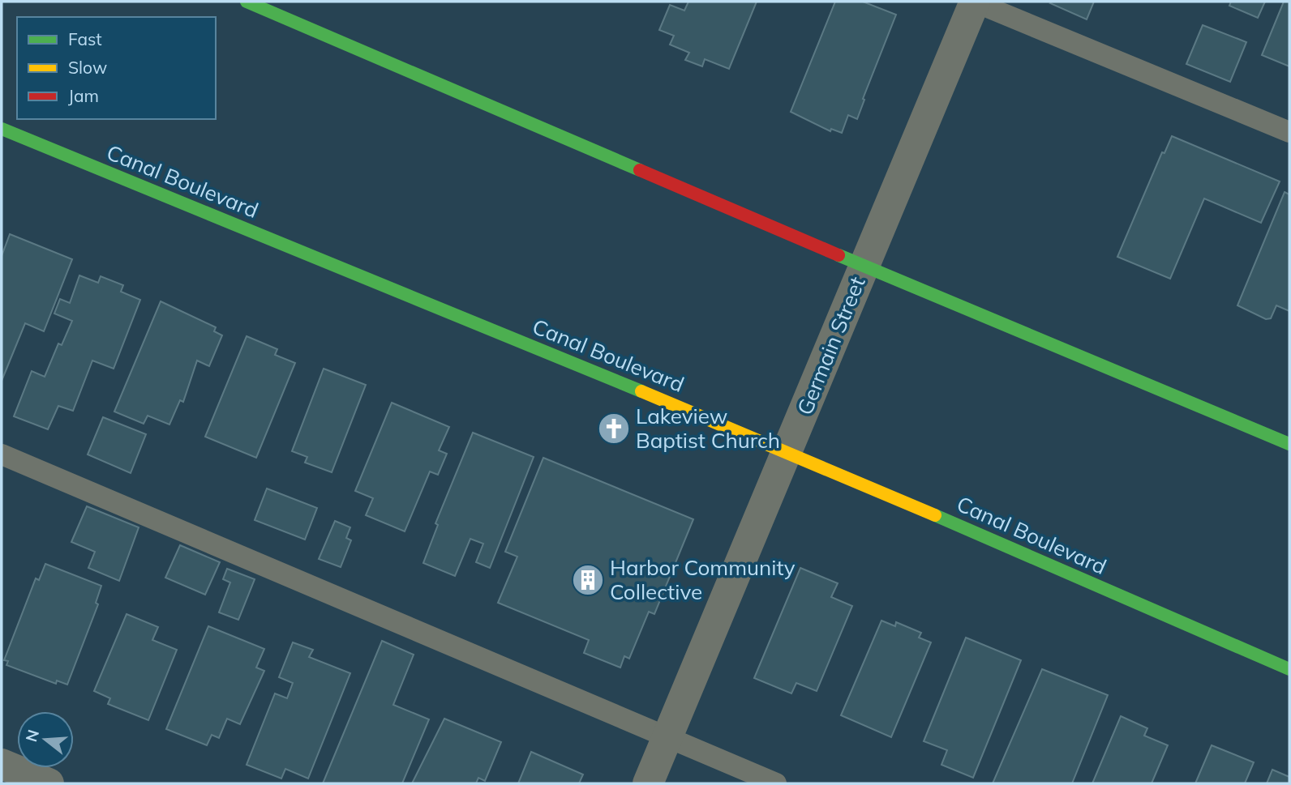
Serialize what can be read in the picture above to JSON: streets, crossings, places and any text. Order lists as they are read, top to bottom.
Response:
{
  "streets": {
    "main road": ["Canal Boulevard"],
    "street": ["Germain Street"]
  },
  "crossings": [
    ["Canal Boulevard", "Germain Street"]
  ],
  "places": {
    "church": ["Lakeview Baptist Church"],
    "building": ["Harbor Community Collective"]
  },
  "legend": ["Fast", "Slow", "Jam"],
  "north": "left"
}
